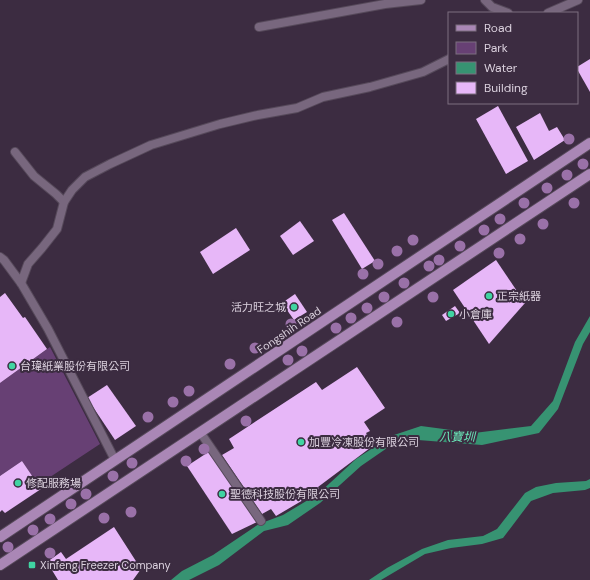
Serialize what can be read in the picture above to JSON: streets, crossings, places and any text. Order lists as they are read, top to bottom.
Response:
{
  "streets": {
    "main road": ["Fongshih Road"]
  },
  "water": ["八寶圳"],
  "places": {
    "other": [
      "正宗紙器",
      "活力旺之城",
      "小倉庫",
      "台瑋紙業股份有限公司",
      "加豐冷凍股份有限公司",
      "修配服務場",
      "聖德科技股份有限公司"
    ],
    "transit": ["Xinfeng Freezer Company"]
  },
  "legend": [
    "Road",
    "Park",
    "Water",
    "Building"
  ]
}
